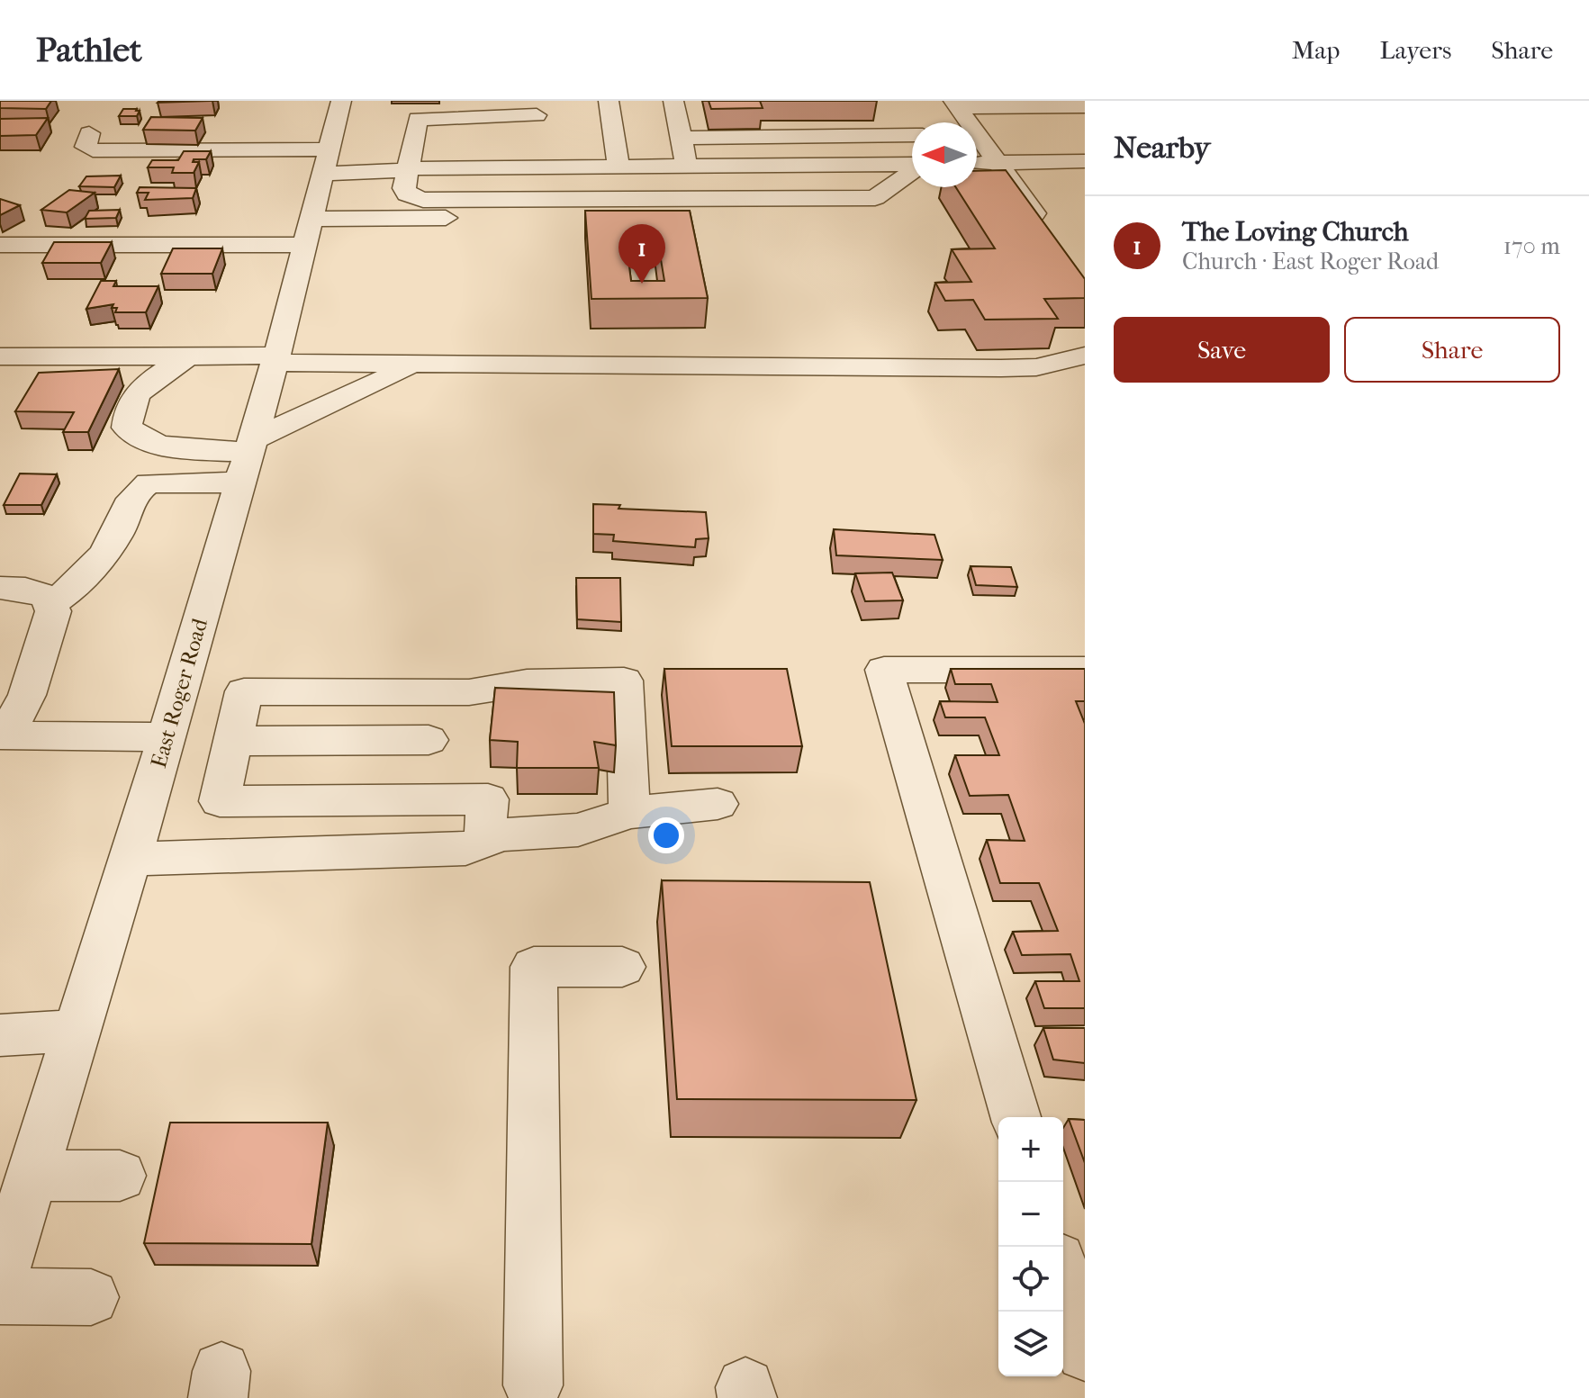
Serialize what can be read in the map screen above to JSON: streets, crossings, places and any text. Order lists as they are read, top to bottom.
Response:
{
  "streets": {
    "street": ["East Roger Road"]
  },
  "north": "left",
  "page": {
    "header": "Pathlet",
    "nav": ["Map", "Layers", "Share"],
    "heading": "Nearby",
    "list": [
      {
        "mark": "1",
        "name": "The Loving Church",
        "note": "Church · East Roger Road",
        "value": "170 m"
      }
    ],
    "pins": "1",
    "buttons": ["Save", "Share"],
    "map_buttons": ["+", "−"]
  }
}
